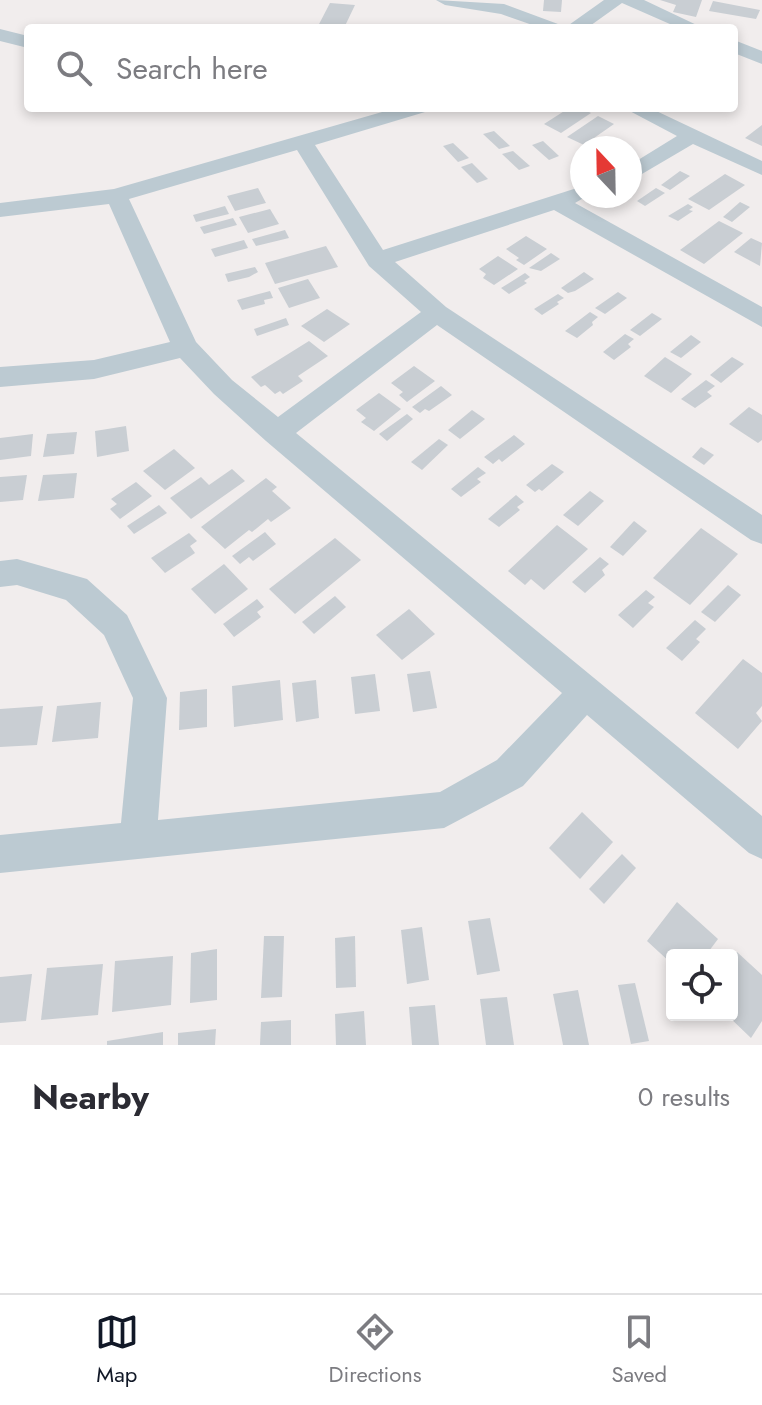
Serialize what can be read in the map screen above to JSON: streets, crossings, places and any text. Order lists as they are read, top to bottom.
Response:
{
  "north": "top",
  "page": {
    "search": "Search here",
    "heading": ["Nearby", "0 results"],
    "nav": ["Map", "Directions", "Saved"]
  }
}
